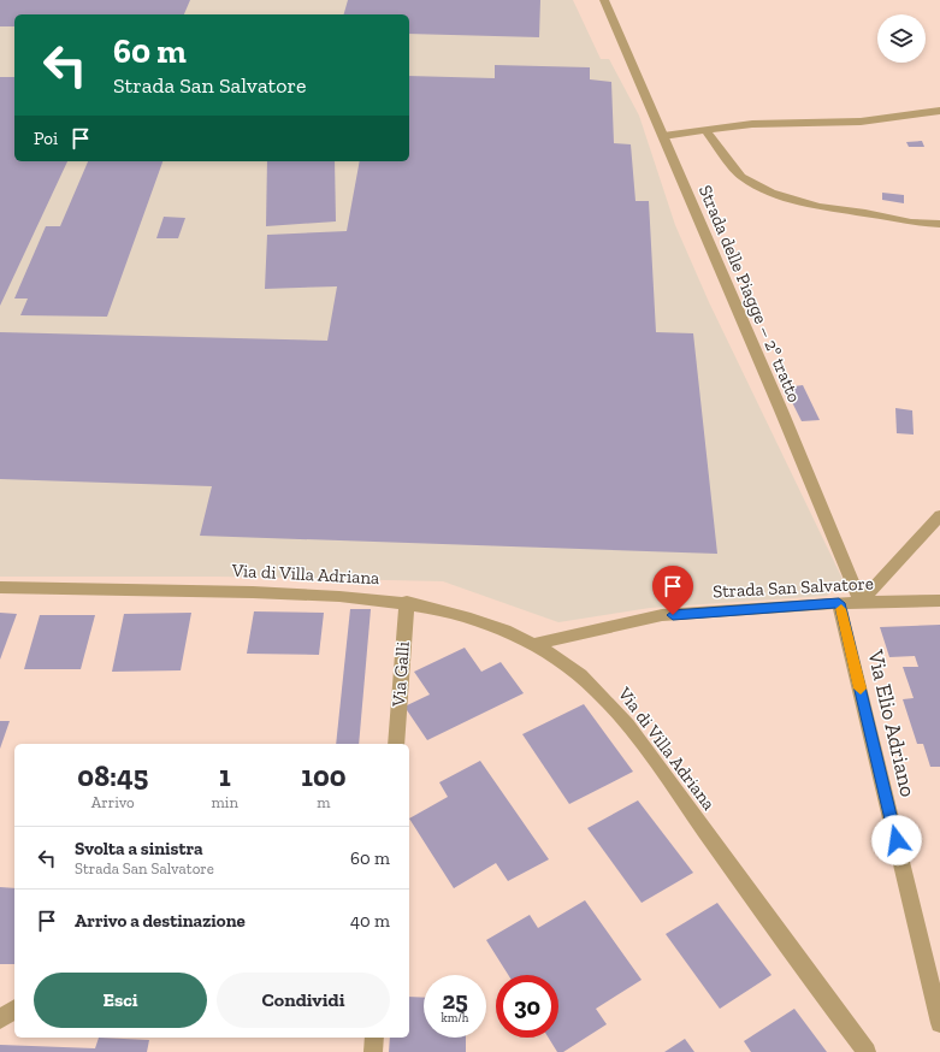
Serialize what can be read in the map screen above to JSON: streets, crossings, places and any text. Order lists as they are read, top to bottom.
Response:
{
  "streets": {
    "street": [
      "Strada delle Piagge – 2º tratto",
      "Via di Villa Adriana",
      "Strada San Salvatore",
      "Via Galli",
      "Via Elio Adriano"
    ]
  },
  "crossings": [
    ["Strada delle Piagge – 2º tratto", "Strada San Salvatore"],
    ["Via di Villa Adriana", "Strada San Salvatore"],
    ["Via di Villa Adriana", "Via Galli"],
    ["Strada San Salvatore", "Via Elio Adriano"]
  ],
  "page": {
    "turn": ["60 m", "Strada San Salvatore"],
    "then": "Poi",
    "eta": [
      "08:45",
      "Arrivo",
      "1",
      "min",
      "100",
      "m"
    ],
    "list": [
      {
        "name": "Svolta a sinistra",
        "note": "Strada San Salvatore",
        "value": "60 m"
      },
      {
        "name": "Arrivo a destinazione",
        "value": "40 m"
      }
    ],
    "buttons": ["Esci", "Condividi"],
    "speed": "25 km/h",
    "limit": "30"
  }
}
